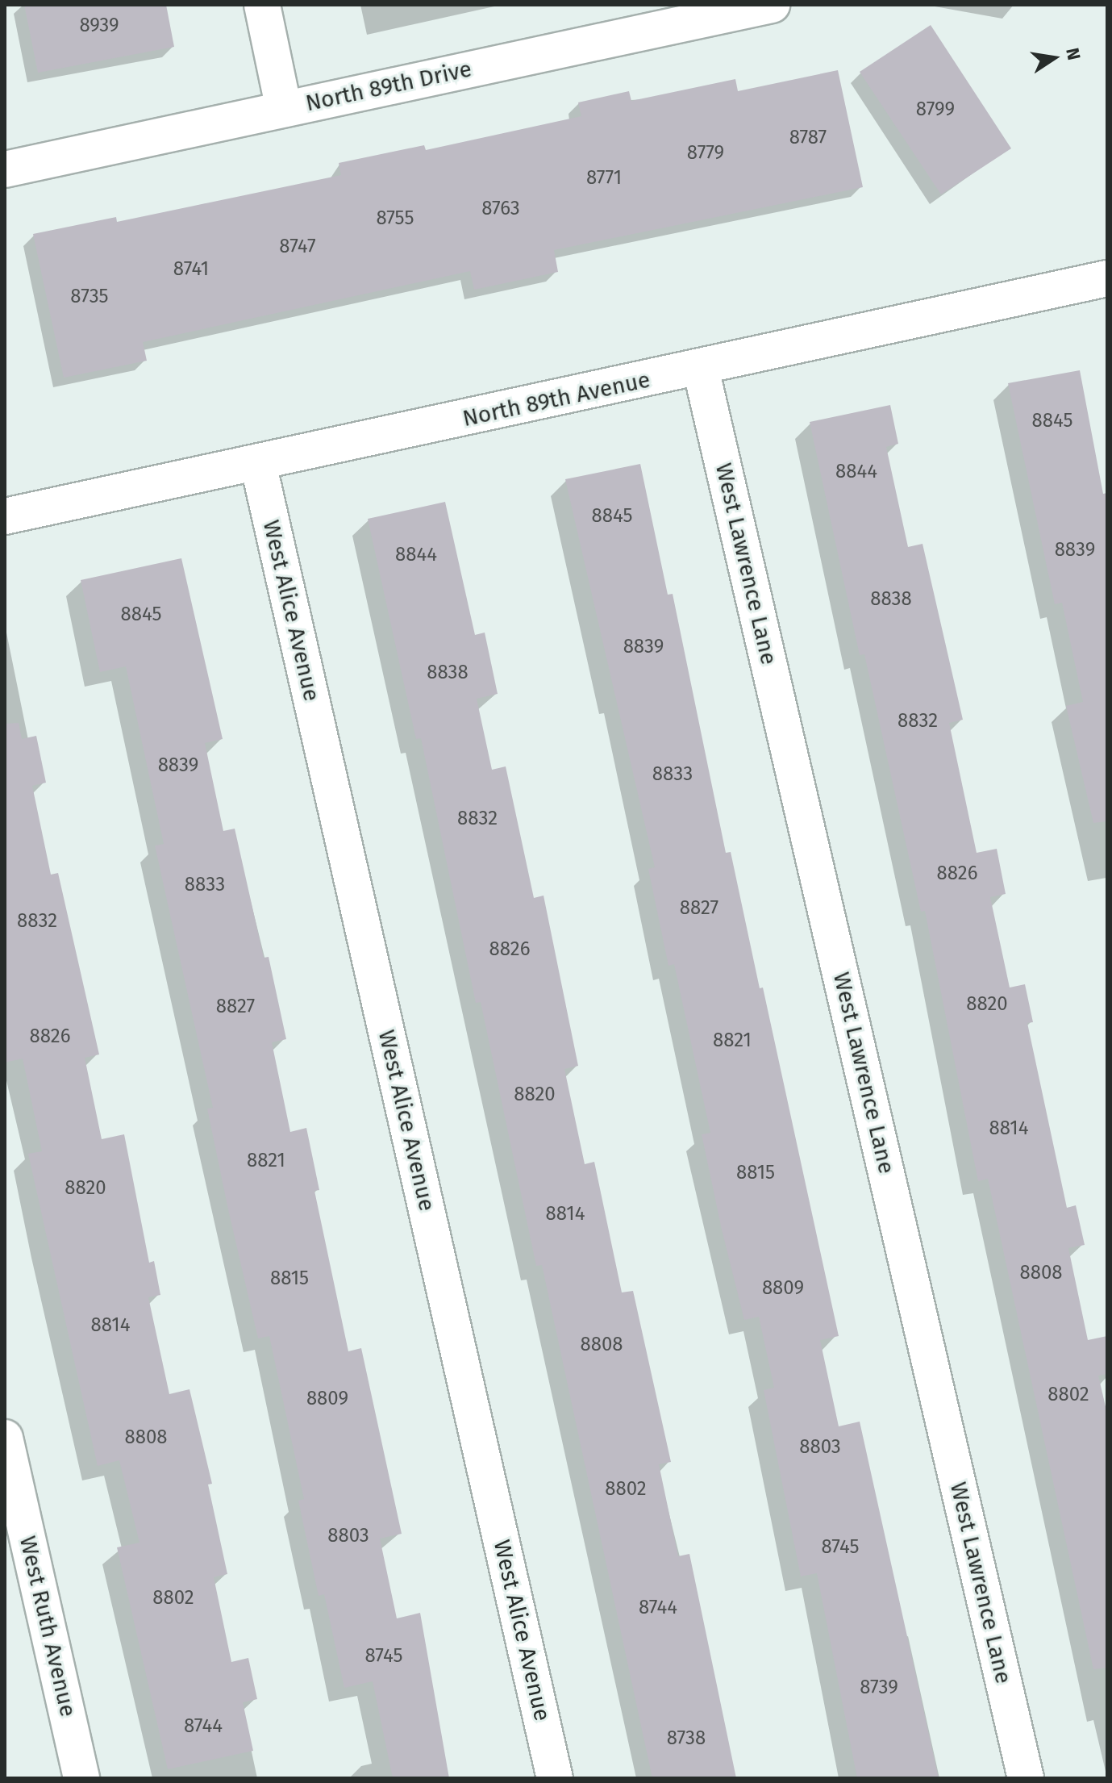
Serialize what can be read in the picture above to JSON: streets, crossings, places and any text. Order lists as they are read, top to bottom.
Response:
{
  "streets": {
    "street": [
      "North 89th Drive",
      "North 89th Avenue",
      "West Lawrence Lane",
      "West Alice Avenue",
      "West Ruth Avenue"
    ]
  },
  "crossings": [
    ["North 89th Avenue", "West Lawrence Lane"],
    ["North 89th Avenue", "West Alice Avenue"]
  ],
  "house_numbers": [
    "8939",
    "8799",
    "8787",
    "8779",
    "8771",
    "8763",
    "8755",
    "8747",
    "8741",
    "8735",
    "8845",
    "8844",
    "8845",
    "8839",
    "8844",
    "8838",
    "8845",
    "8839",
    "8838",
    "8832",
    "8839",
    "8833",
    "8832",
    "8826",
    "8833",
    "8827",
    "8832",
    "8826",
    "8820",
    "8827",
    "8826",
    "8821",
    "8820",
    "8814",
    "8821",
    "8815",
    "8820",
    "8814",
    "8808",
    "8815",
    "8809",
    "8814",
    "8808",
    "8802",
    "8809",
    "8808",
    "8803",
    "8802",
    "8803",
    "8745",
    "8802",
    "8744",
    "8745",
    "8739",
    "8744",
    "8738"
  ],
  "north": "right"
}
